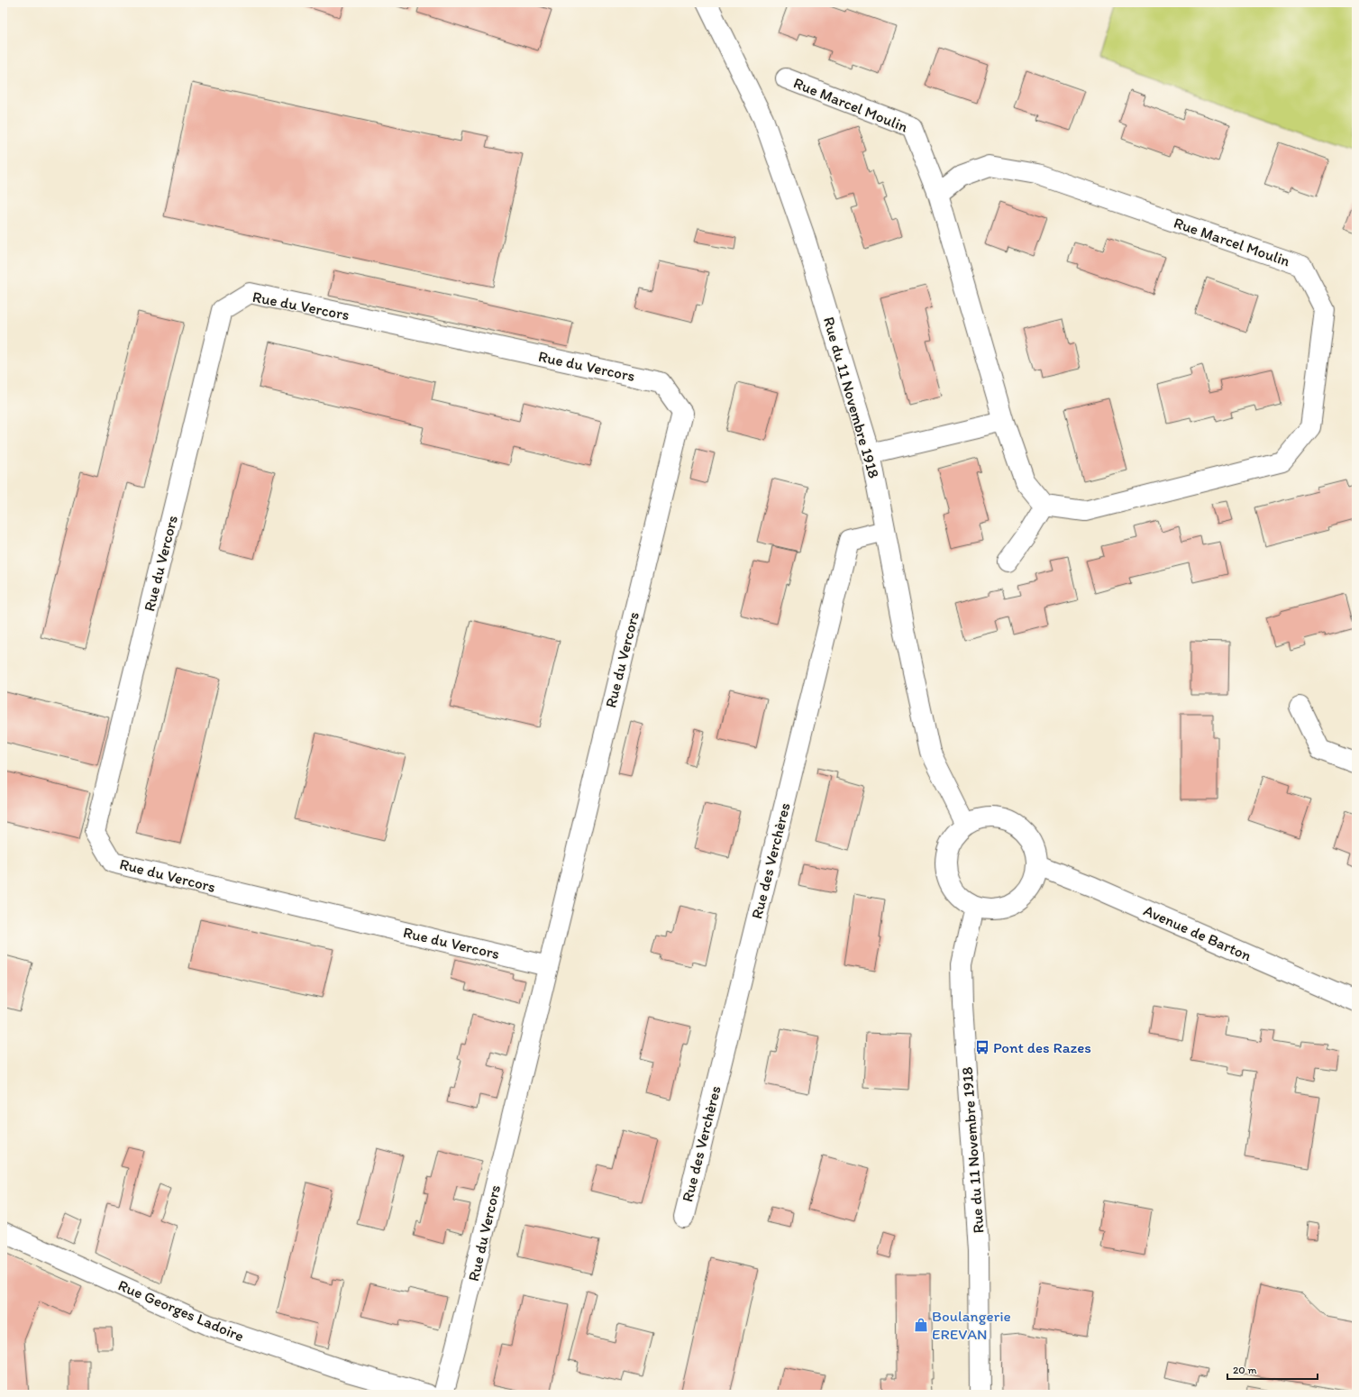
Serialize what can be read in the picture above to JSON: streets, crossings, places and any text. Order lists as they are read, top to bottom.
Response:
{
  "streets": {
    "street": [
      "Rue Marcel Moulin",
      "Rue du Vercors",
      "Rue du 11 Novembre 1918",
      "Rue des Verchères",
      "Avenue de Barton",
      "Rue Georges Ladoire"
    ]
  },
  "crossings": [
    ["Rue du 11 Novembre 1918", "Rue des Verchères"],
    ["Rue du 11 Novembre 1918", "Avenue de Barton"]
  ],
  "places": {
    "bus stop": ["Pont des Razes"],
    "shop": ["Boulangerie EREVAN"]
  },
  "scale_bar": "20 m"
}
